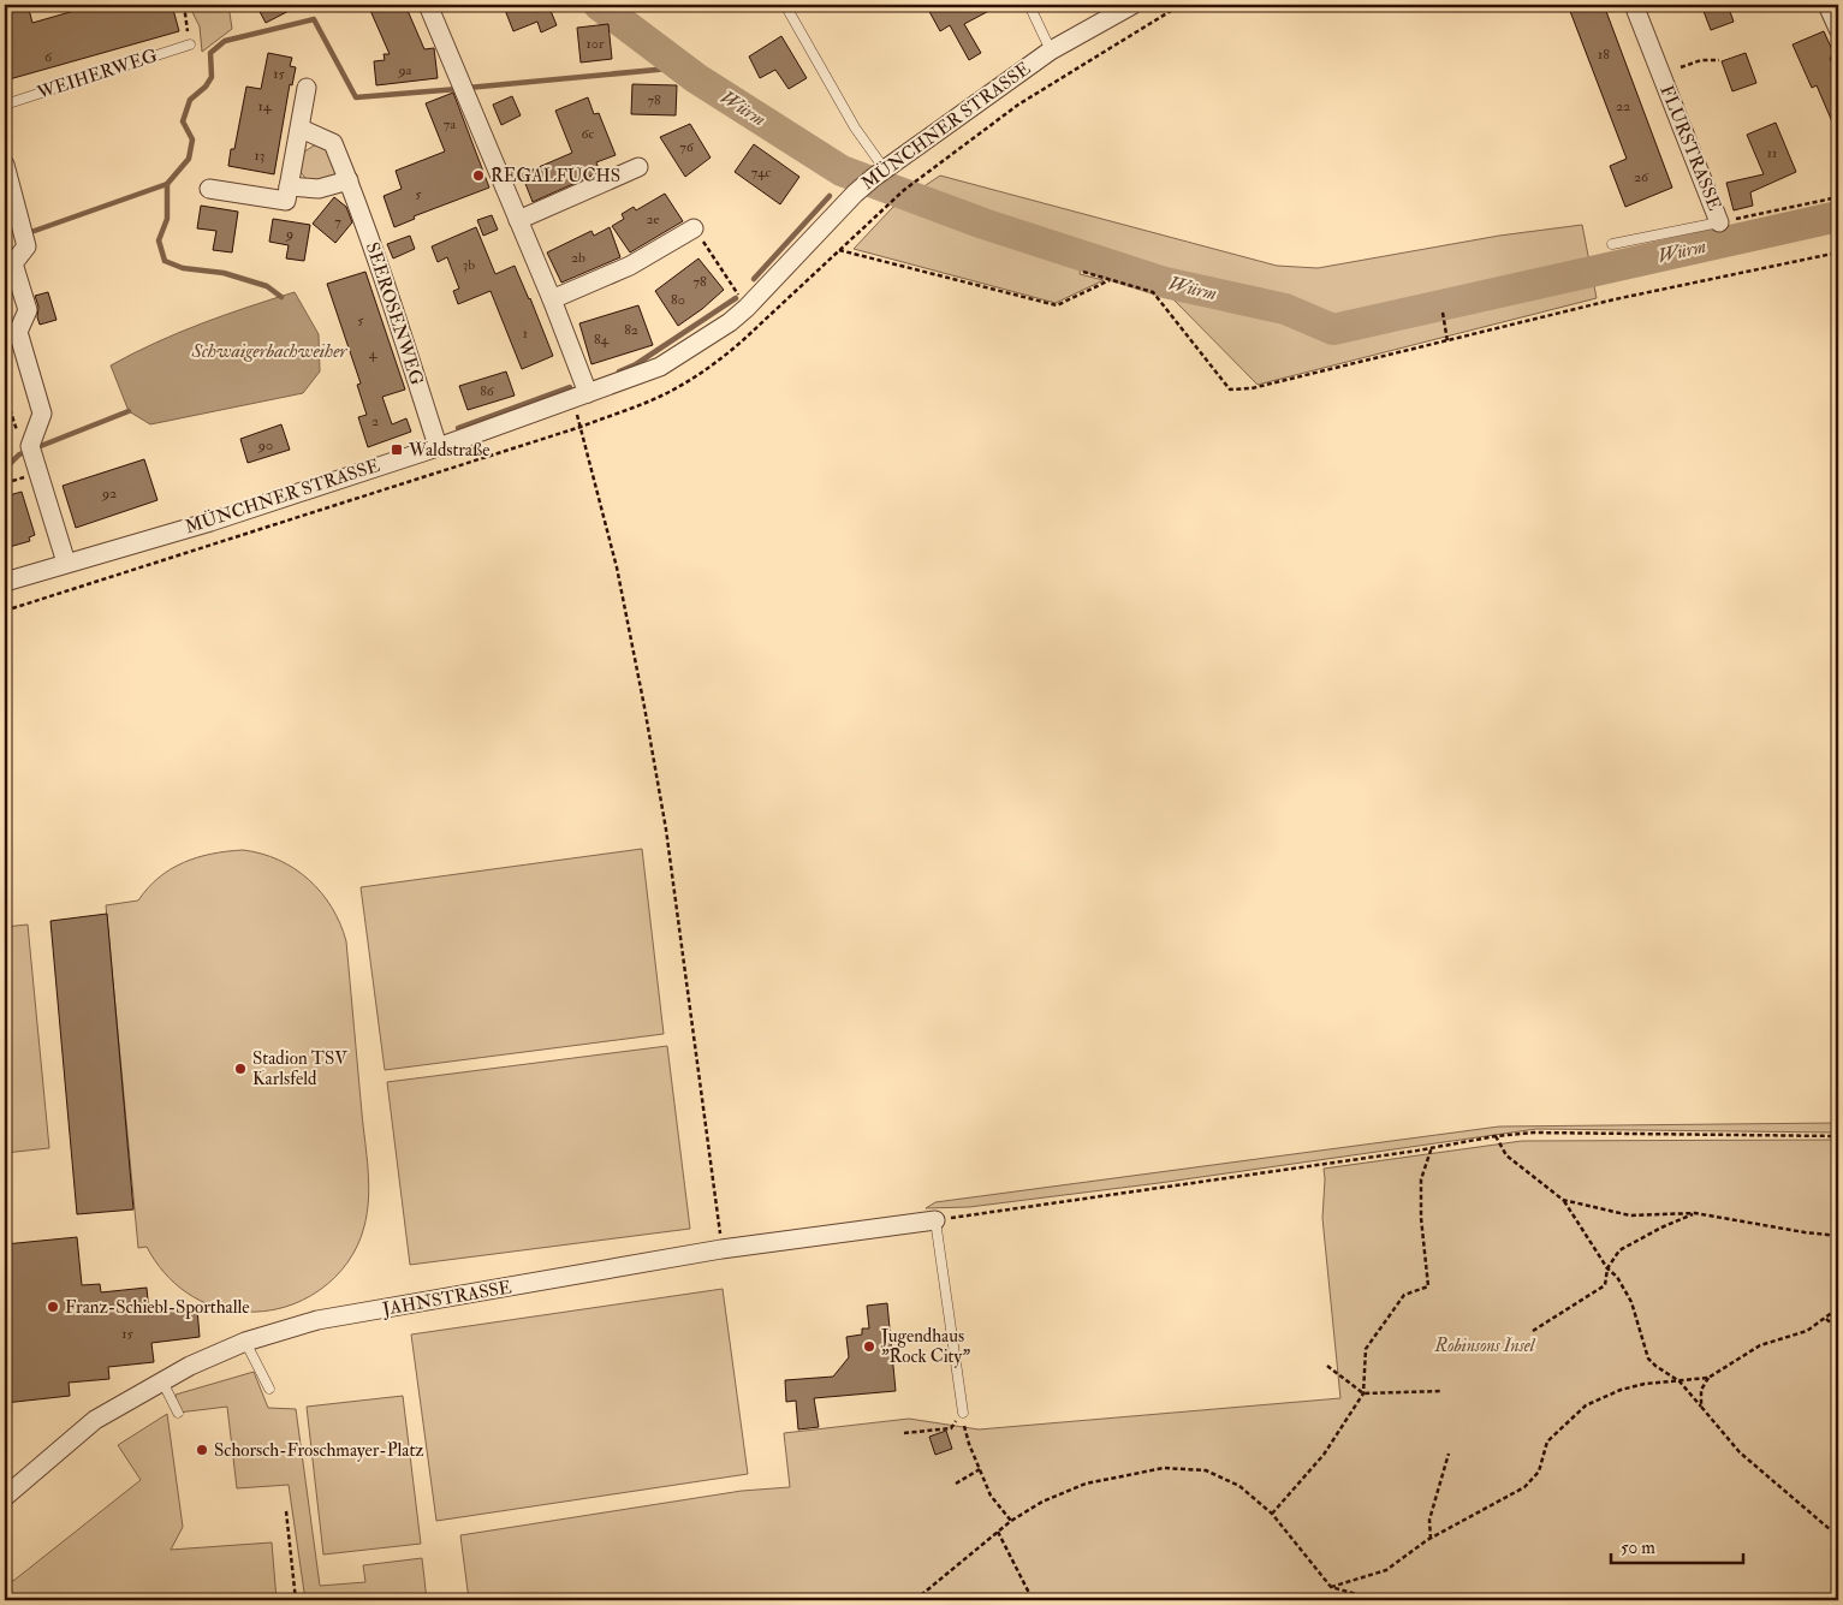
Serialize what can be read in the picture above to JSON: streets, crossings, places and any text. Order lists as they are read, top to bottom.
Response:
{
  "streets": {
    "street": [
      "MÜNCHNER STRASSE",
      "FLURSTRASSE",
      "SEEROSENWEG",
      "JAHNSTRASSE"
    ],
    "lane": ["WEIHERWEG"]
  },
  "crossings": [
    ["MÜNCHNER STRASSE", "SEEROSENWEG"]
  ],
  "water": ["Würm", "Schwaigerbachweiher"],
  "parks": ["Robinsons Insel"],
  "places": {
    "other": [
      "REGALFUCHS",
      "Stadion TSV Karlsfeld",
      "Franz-Schiebl-Sporthalle",
      "Jugendhaus \"Rock City\"",
      "Schorsch-Froschmayer-Platz"
    ],
    "transit": ["Waldstraße"]
  },
  "house_numbers": [
    "10r",
    "18",
    "6",
    "9a",
    "15",
    "78",
    "14",
    "22",
    "7a",
    "6c",
    "76",
    "11",
    "13",
    "74c",
    "26",
    "5",
    "2e",
    "7",
    "9",
    "2b",
    "3b",
    "78",
    "80",
    "5",
    "82",
    "1",
    "84",
    "4",
    "86",
    "2",
    "90",
    "92",
    "15"
  ],
  "scale_bar": "50 m"
}
